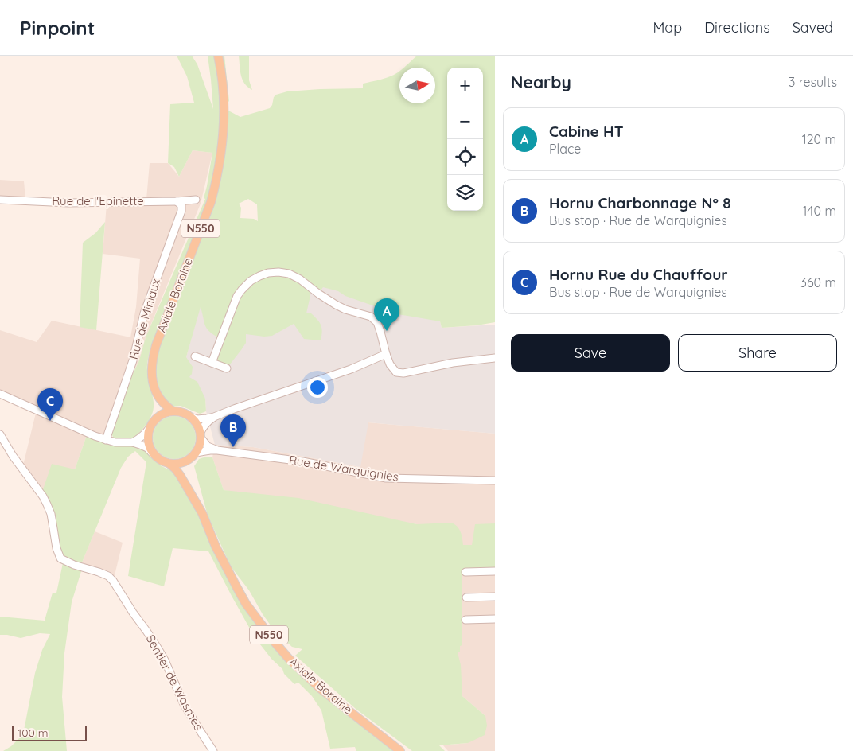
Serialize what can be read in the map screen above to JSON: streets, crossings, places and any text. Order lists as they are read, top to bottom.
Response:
{
  "streets": {
    "main road": ["N550", "Axiale Boraine"],
    "street": [
      "Rue de l'Epinette",
      "Rue de Miniaux",
      "Rue de Warquignies",
      "Sentier de Wasmes"
    ]
  },
  "crossings": [
    ["Rue de l'Epinette", "Rue de Miniaux"],
    ["Axiale Boraine", "Rue de Warquignies"]
  ],
  "scale_bar": "100 m",
  "north": "right",
  "page": {
    "header": "Pinpoint",
    "nav": ["Map", "Directions", "Saved"],
    "heading": ["Nearby", "3 results"],
    "map_buttons": ["+", "−"],
    "list": [
      {
        "mark": "A",
        "name": "Cabine HT",
        "note": "Place",
        "value": "120 m"
      },
      {
        "mark": "B",
        "name": "Hornu Charbonnage N° 8",
        "note": "Bus stop · Rue de Warquignies",
        "value": "140 m"
      },
      {
        "mark": "C",
        "name": "Hornu Rue du Chauffour",
        "note": "Bus stop · Rue de Warquignies",
        "value": "360 m"
      }
    ],
    "pins": ["A", "C", "B"],
    "buttons": ["Save", "Share"],
    "scale": "100 m"
  }
}
